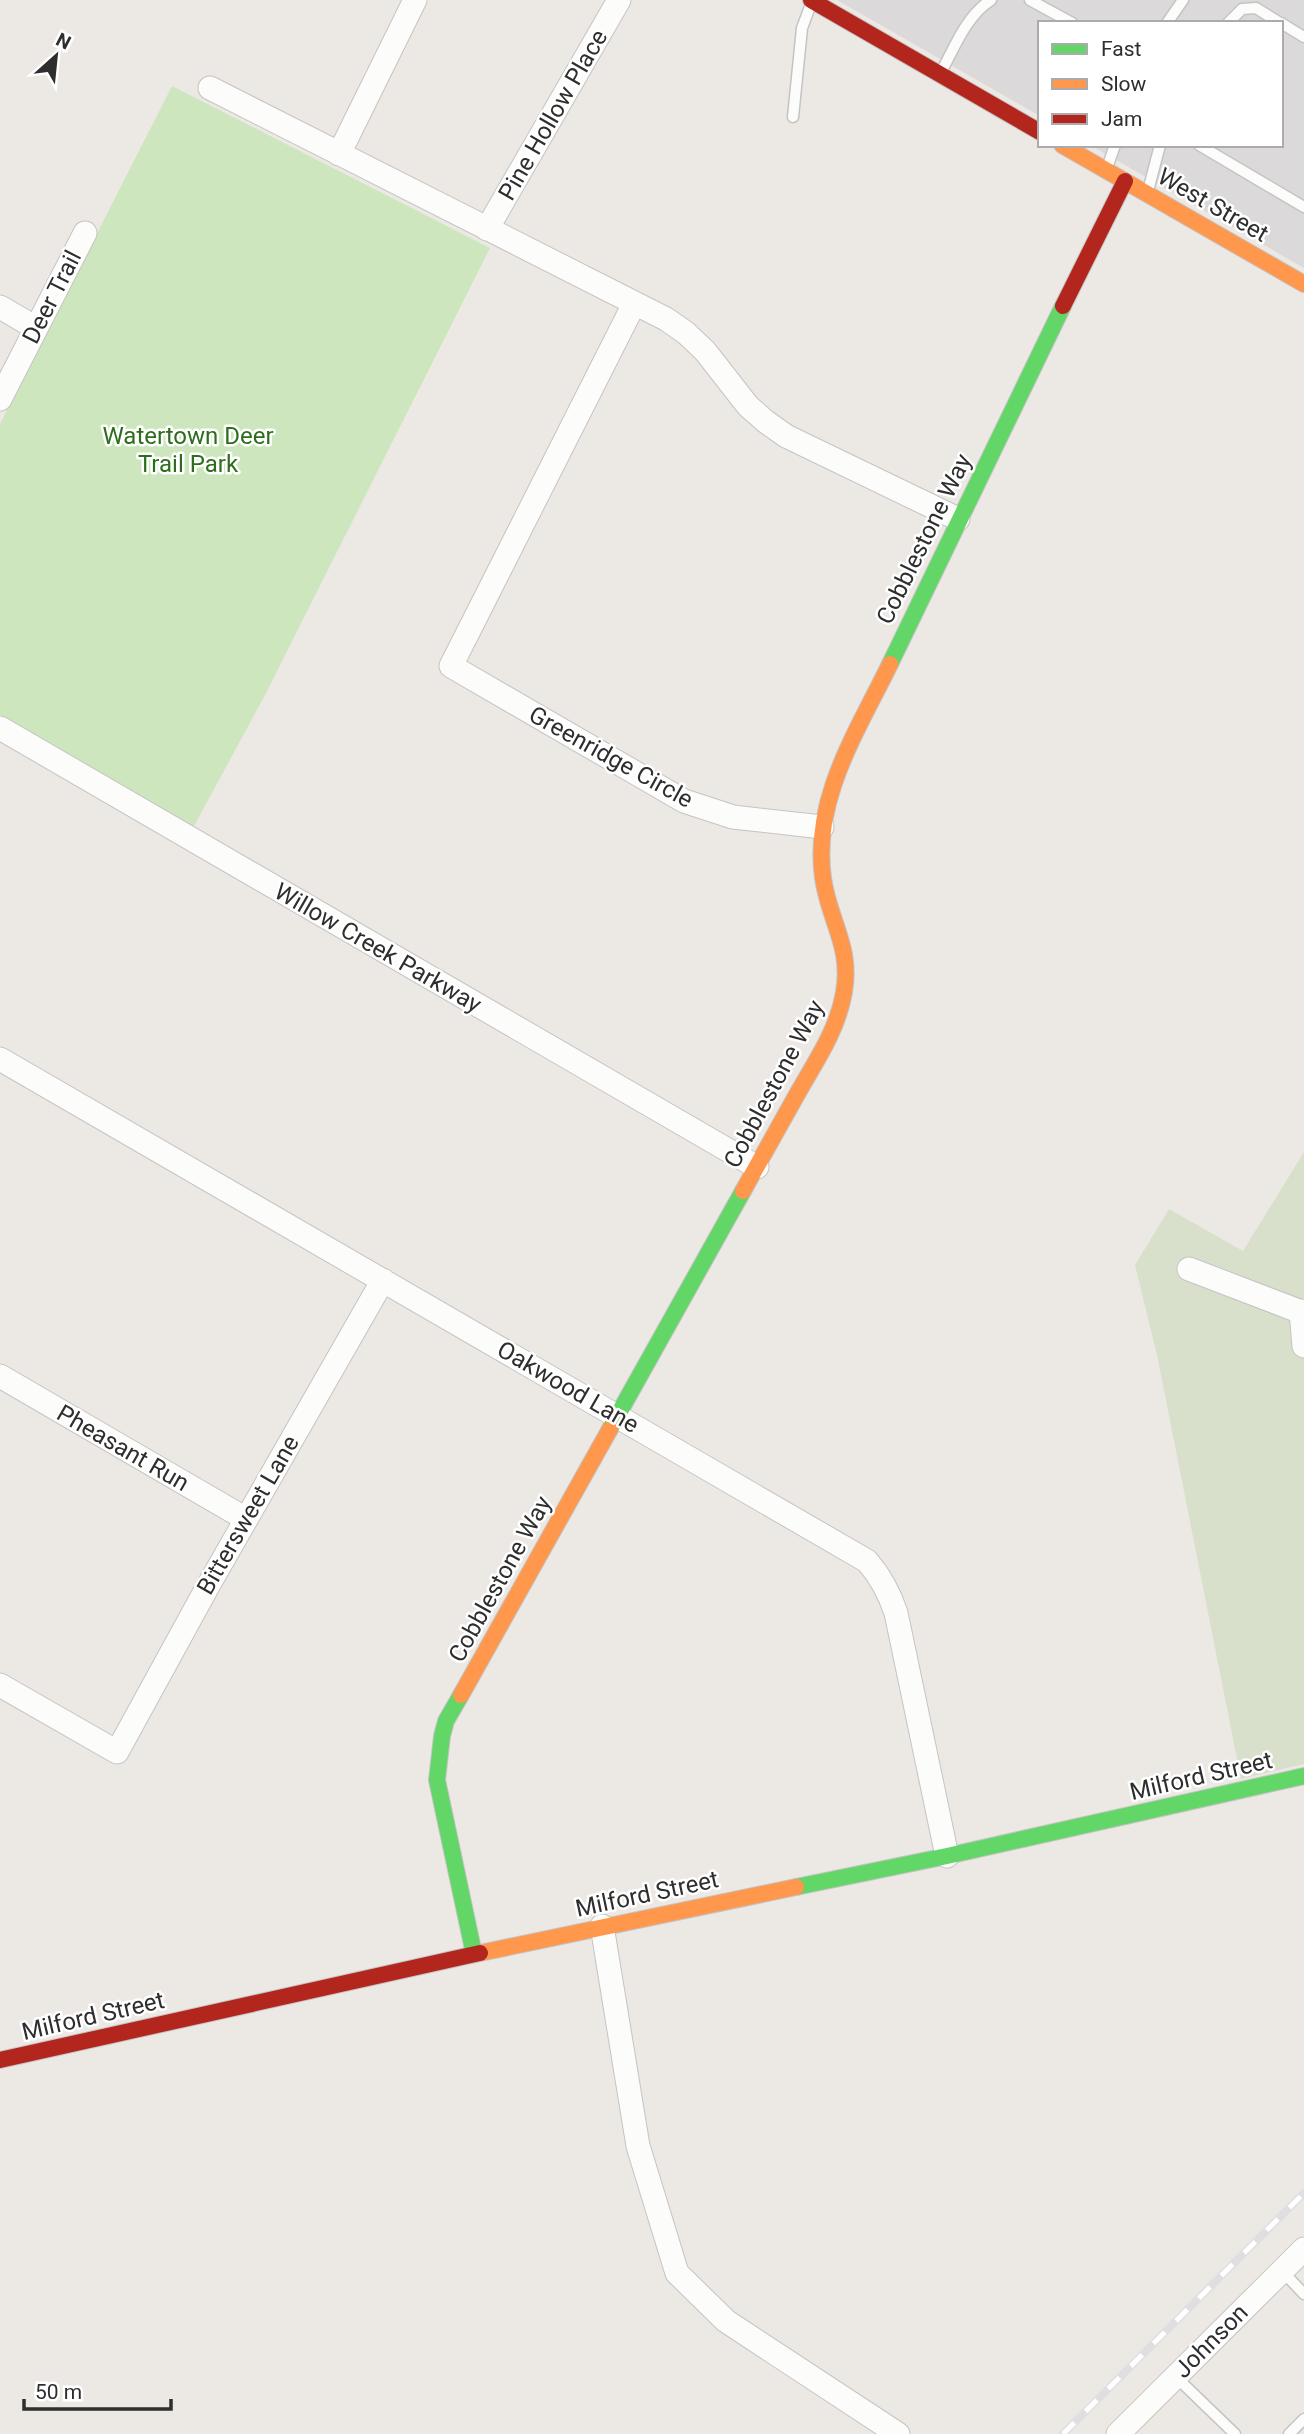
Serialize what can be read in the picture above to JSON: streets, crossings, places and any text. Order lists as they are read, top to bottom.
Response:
{
  "streets": {
    "street": [
      "Pine Hollow Place",
      "West Street",
      "Deer Trail",
      "Cobblestone Way",
      "Greenridge Circle",
      "Willow Creek Parkway",
      "Oakwood Lane",
      "Pheasant Run",
      "Bittersweet Lane",
      "Milford Street",
      "Johnson"
    ]
  },
  "crossings": [
    ["West Street", "Cobblestone Way"],
    ["Cobblestone Way", "Greenridge Circle"],
    ["Cobblestone Way", "Willow Creek Parkway"],
    ["Cobblestone Way", "Oakwood Lane"],
    ["Cobblestone Way", "Milford Street"],
    ["Oakwood Lane", "Bittersweet Lane"],
    ["Oakwood Lane", "Milford Street"],
    ["Pheasant Run", "Bittersweet Lane"]
  ],
  "parks": ["Watertown Deer Trail Park"],
  "legend": ["Fast", "Slow", "Jam"],
  "scale_bar": "50 m",
  "north": "top right"
}
